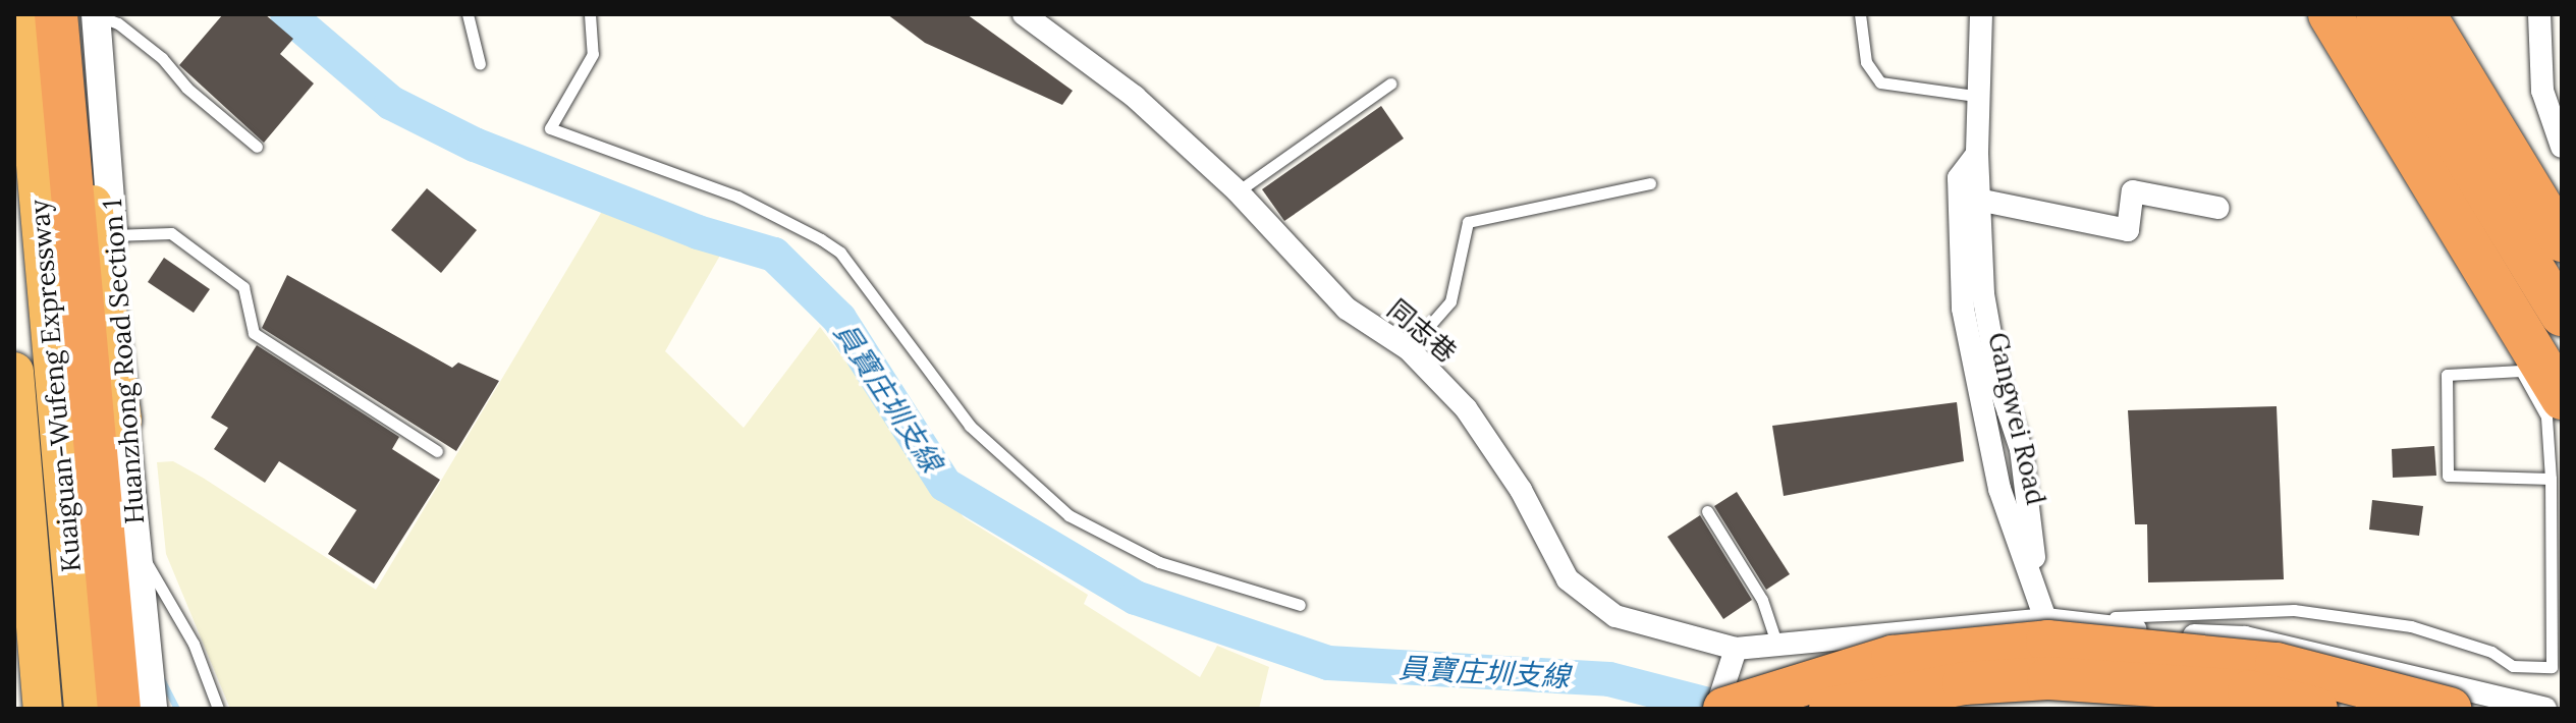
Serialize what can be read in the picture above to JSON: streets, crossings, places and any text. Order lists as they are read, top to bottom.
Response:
{
  "streets": {
    "highway": ["Kuaiguan-Wufeng Expressway"],
    "street": ["同志巷", "Huanzhong Road Section 1", "Gangwei Road"]
  },
  "crossings": [
    ["同志巷", "Gangwei Road"]
  ],
  "water": ["員寶庄圳支線"]
}
